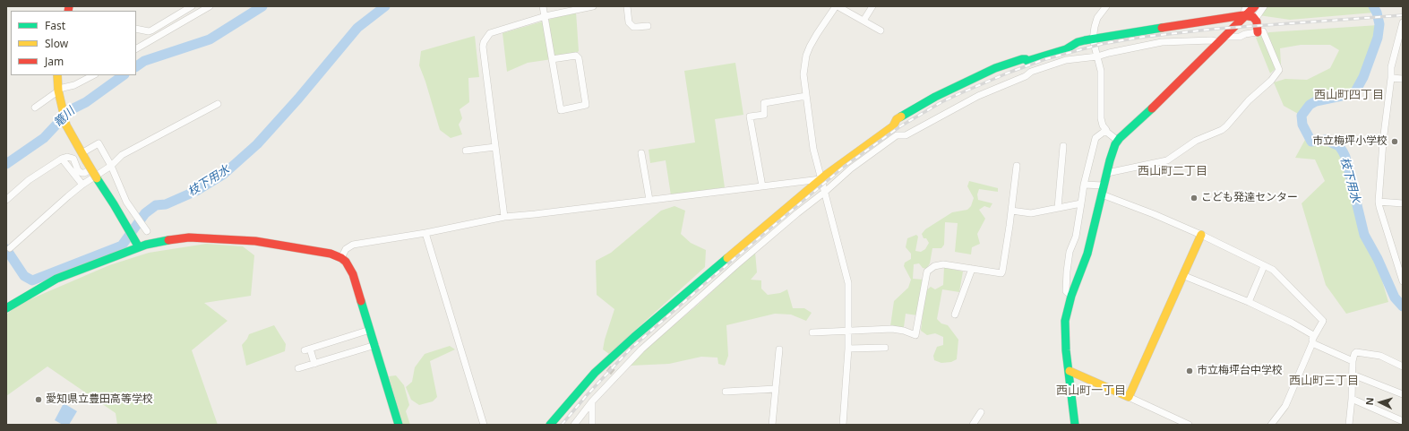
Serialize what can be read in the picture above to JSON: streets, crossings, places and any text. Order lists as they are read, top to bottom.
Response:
{
  "districts": [
    "西山町四丁目",
    "西山町二丁目",
    "西山町三丁目",
    "西山町一丁目"
  ],
  "water": ["篭川", "枝下用水"],
  "places": [
    "市立梅坪小学校",
    "こども発達センター",
    "市立梅坪台中学校",
    "愛知県立豊田高等学校"
  ],
  "legend": ["Fast", "Slow", "Jam"],
  "north": "left"
}
